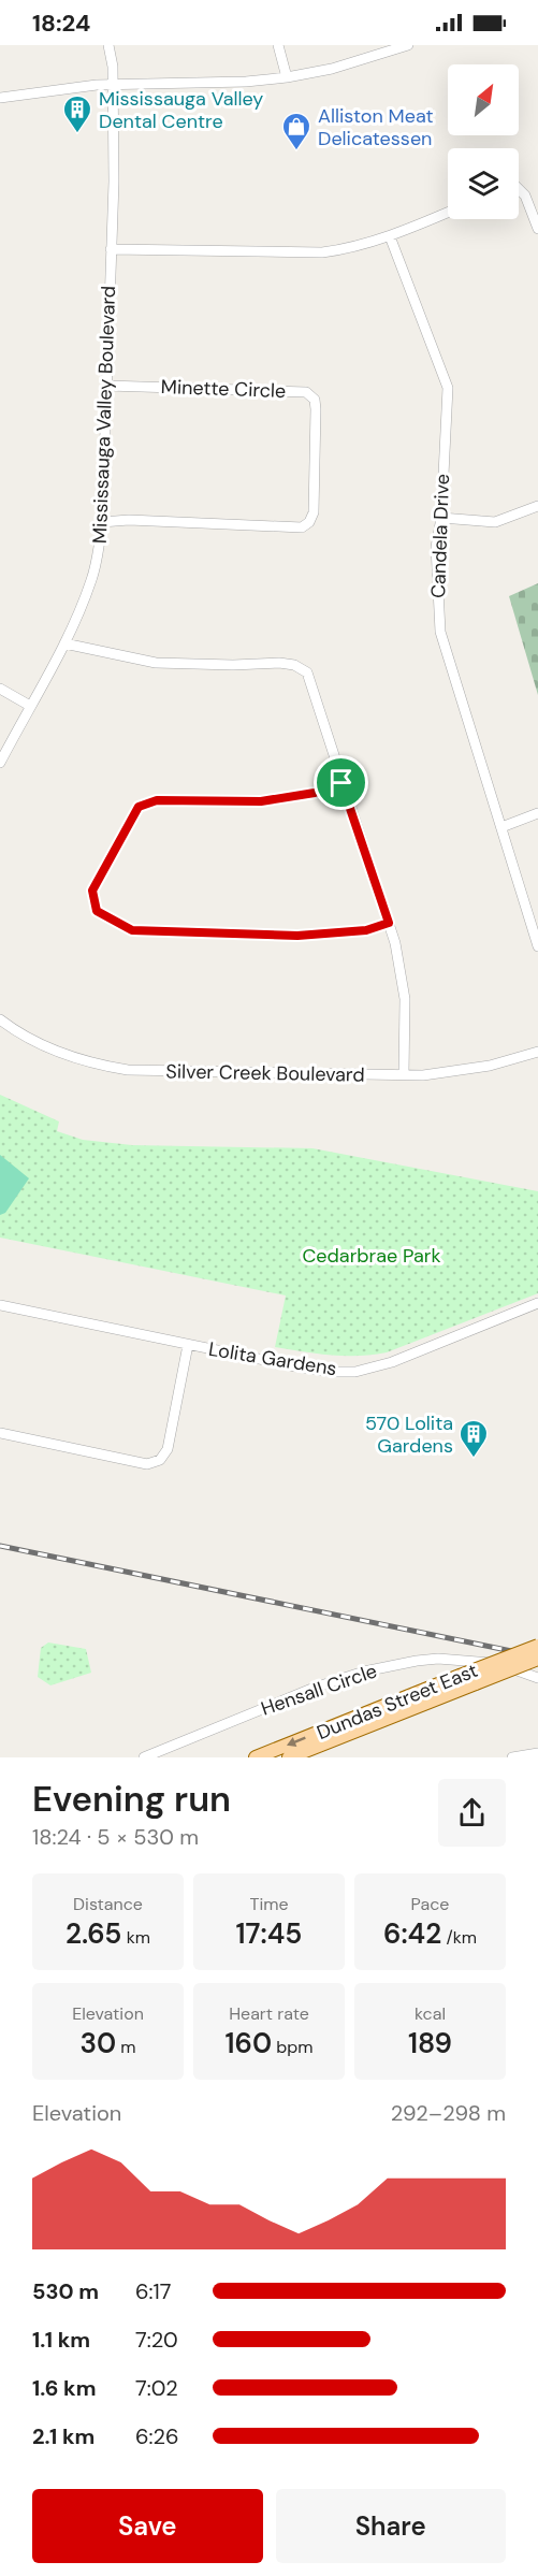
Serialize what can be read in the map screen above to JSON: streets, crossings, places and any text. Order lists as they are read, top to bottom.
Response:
{
  "streets": {
    "main road": ["Dundas Street East"],
    "street": [
      "Minette Circle",
      "Mississauga Valley Boulevard",
      "Candela Drive",
      "Silver Creek Boulevard",
      "Lolita Gardens",
      "Hensall Circle"
    ]
  },
  "crossings": [
    ["Minette Circle", "Mississauga Valley Boulevard"]
  ],
  "parks": ["Cedarbrae Park"],
  "places": {
    "building": ["Mississauga Valley Dental Centre", "570 Lolita Gardens"],
    "shop": ["Alliston Meat Delicatessen"]
  },
  "north": "top right",
  "page": {
    "status": "18:24",
    "heading": ["Evening run", "18:24 · 5 × 530 m"],
    "stats": [
      ["Distance", "2.65 km"],
      ["Time", "17:45"],
      ["Pace", "6:42 /km"],
      ["Elevation", "30 m"],
      ["Heart rate", "160 bpm"],
      ["kcal", "189"]
    ],
    "chart": ["Elevation", "292–298 m"],
    "list": [
      {
        "name": "530 m",
        "note": "6:17"
      },
      {
        "name": "1.1 km",
        "note": "7:20"
      },
      {
        "name": "1.6 km",
        "note": "7:02"
      },
      {
        "name": "2.1 km",
        "note": "6:26"
      }
    ],
    "buttons": ["Save", "Share"]
  }
}
